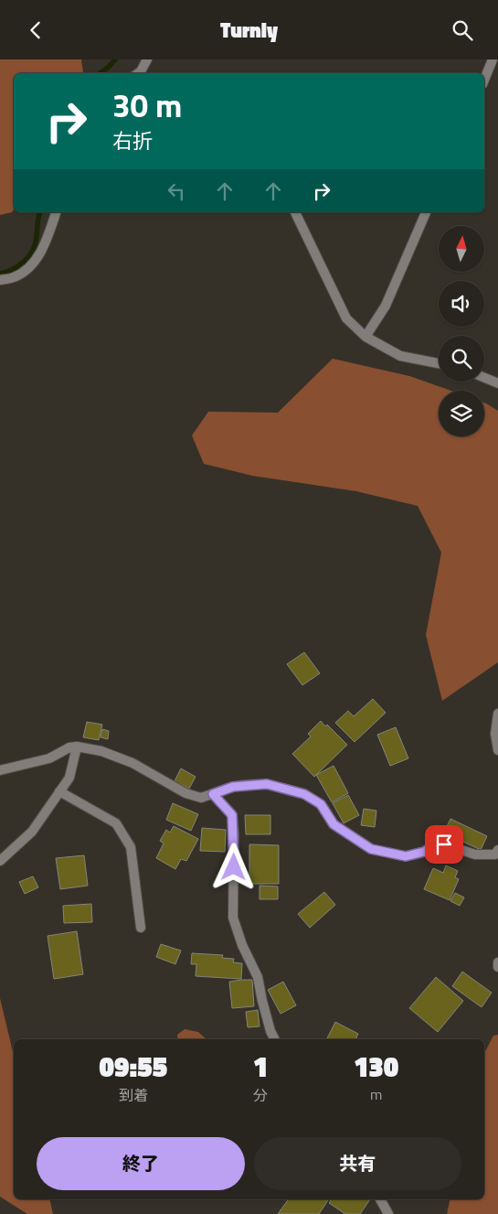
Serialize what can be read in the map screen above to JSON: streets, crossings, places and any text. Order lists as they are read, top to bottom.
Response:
{
  "north": "top",
  "page": {
    "header": "Turnly",
    "turn": ["30 m", "右折"],
    "eta": [
      "09:55",
      "到着",
      "1",
      "分",
      "130",
      "m"
    ],
    "buttons": ["終了", "共有"]
  }
}
